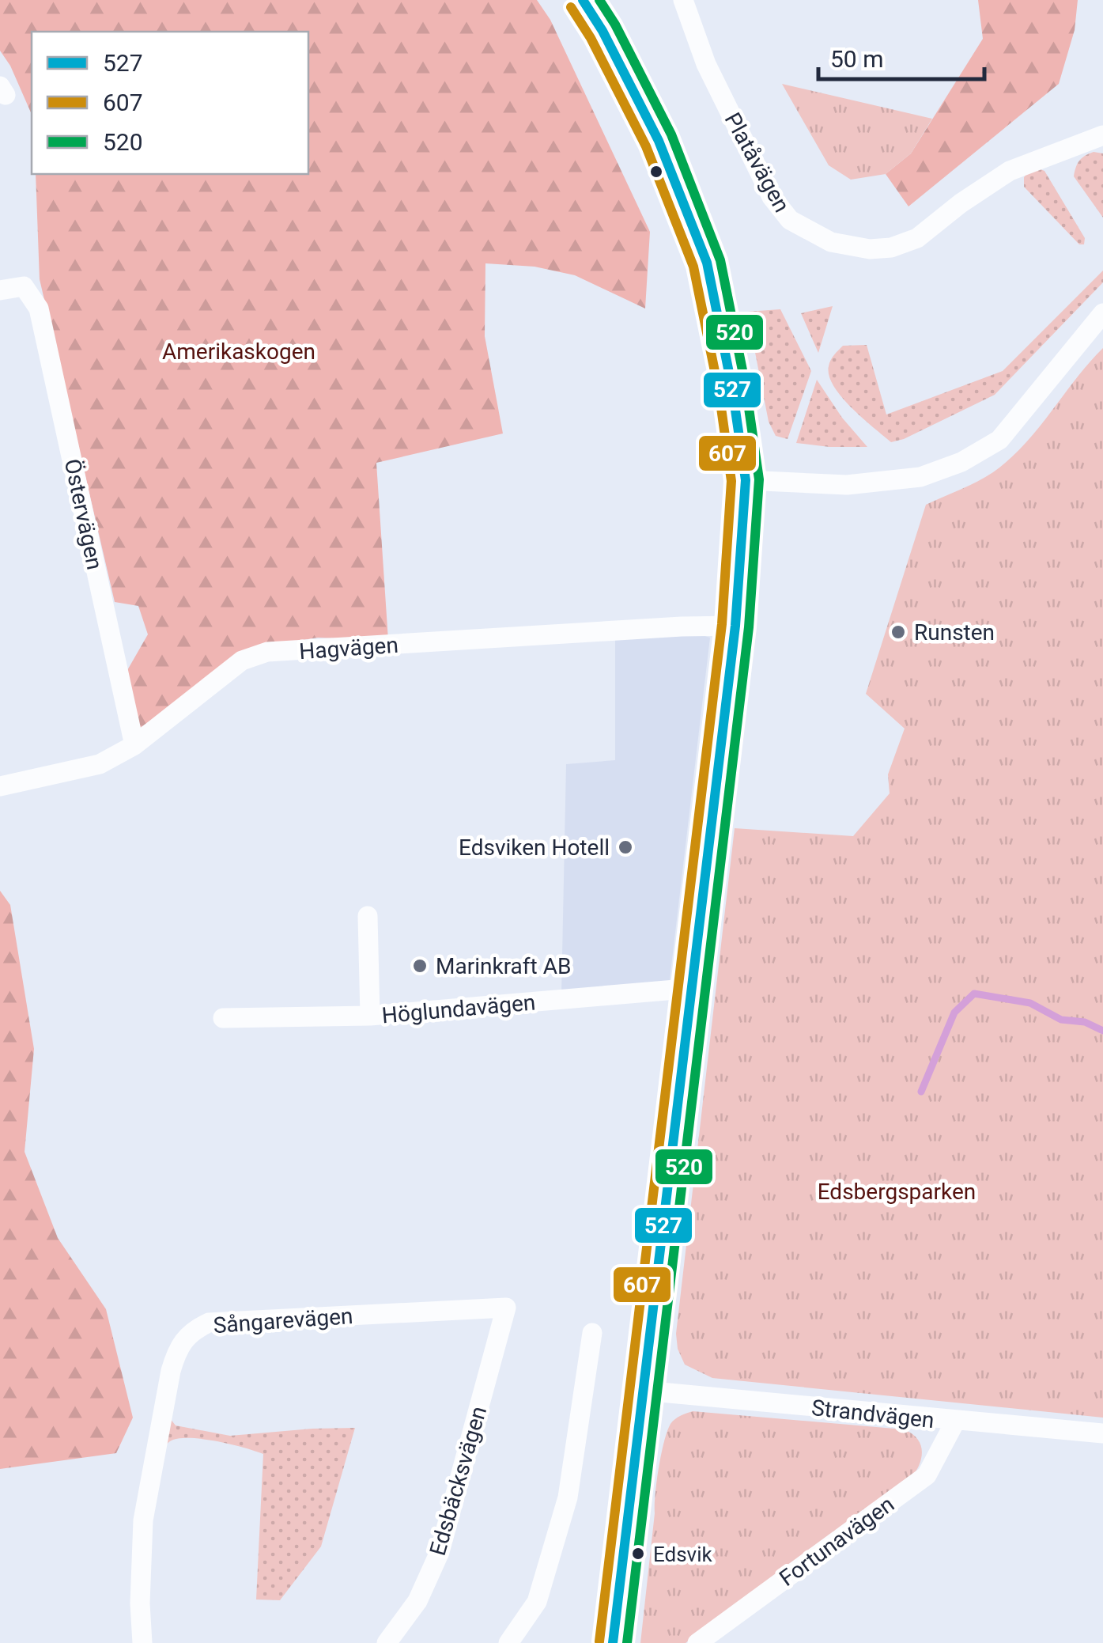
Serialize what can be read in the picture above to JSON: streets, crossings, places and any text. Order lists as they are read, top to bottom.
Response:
{
  "streets": {
    "street": [
      "Platåvägen",
      "Östervägen",
      "Hagvägen",
      "Höglundavägen",
      "Sångarevägen",
      "Strandvägen",
      "Edsbäcksvägen",
      "Fortunavägen"
    ]
  },
  "crossings": [
    ["Östervägen", "Hagvägen"],
    ["Sångarevägen", "Edsbäcksvägen"],
    ["Strandvägen", "Fortunavägen"]
  ],
  "parks": ["Amerikaskogen", "Edsbergsparken"],
  "places": [
    "Runsten",
    "Edsviken Hotell",
    "Marinkraft AB",
    "Edsvik"
  ],
  "lines": ["transit line 527", "transit line 520", "transit line 607"],
  "legend": ["527", "607", "520"],
  "scale_bar": "50 m"
}
